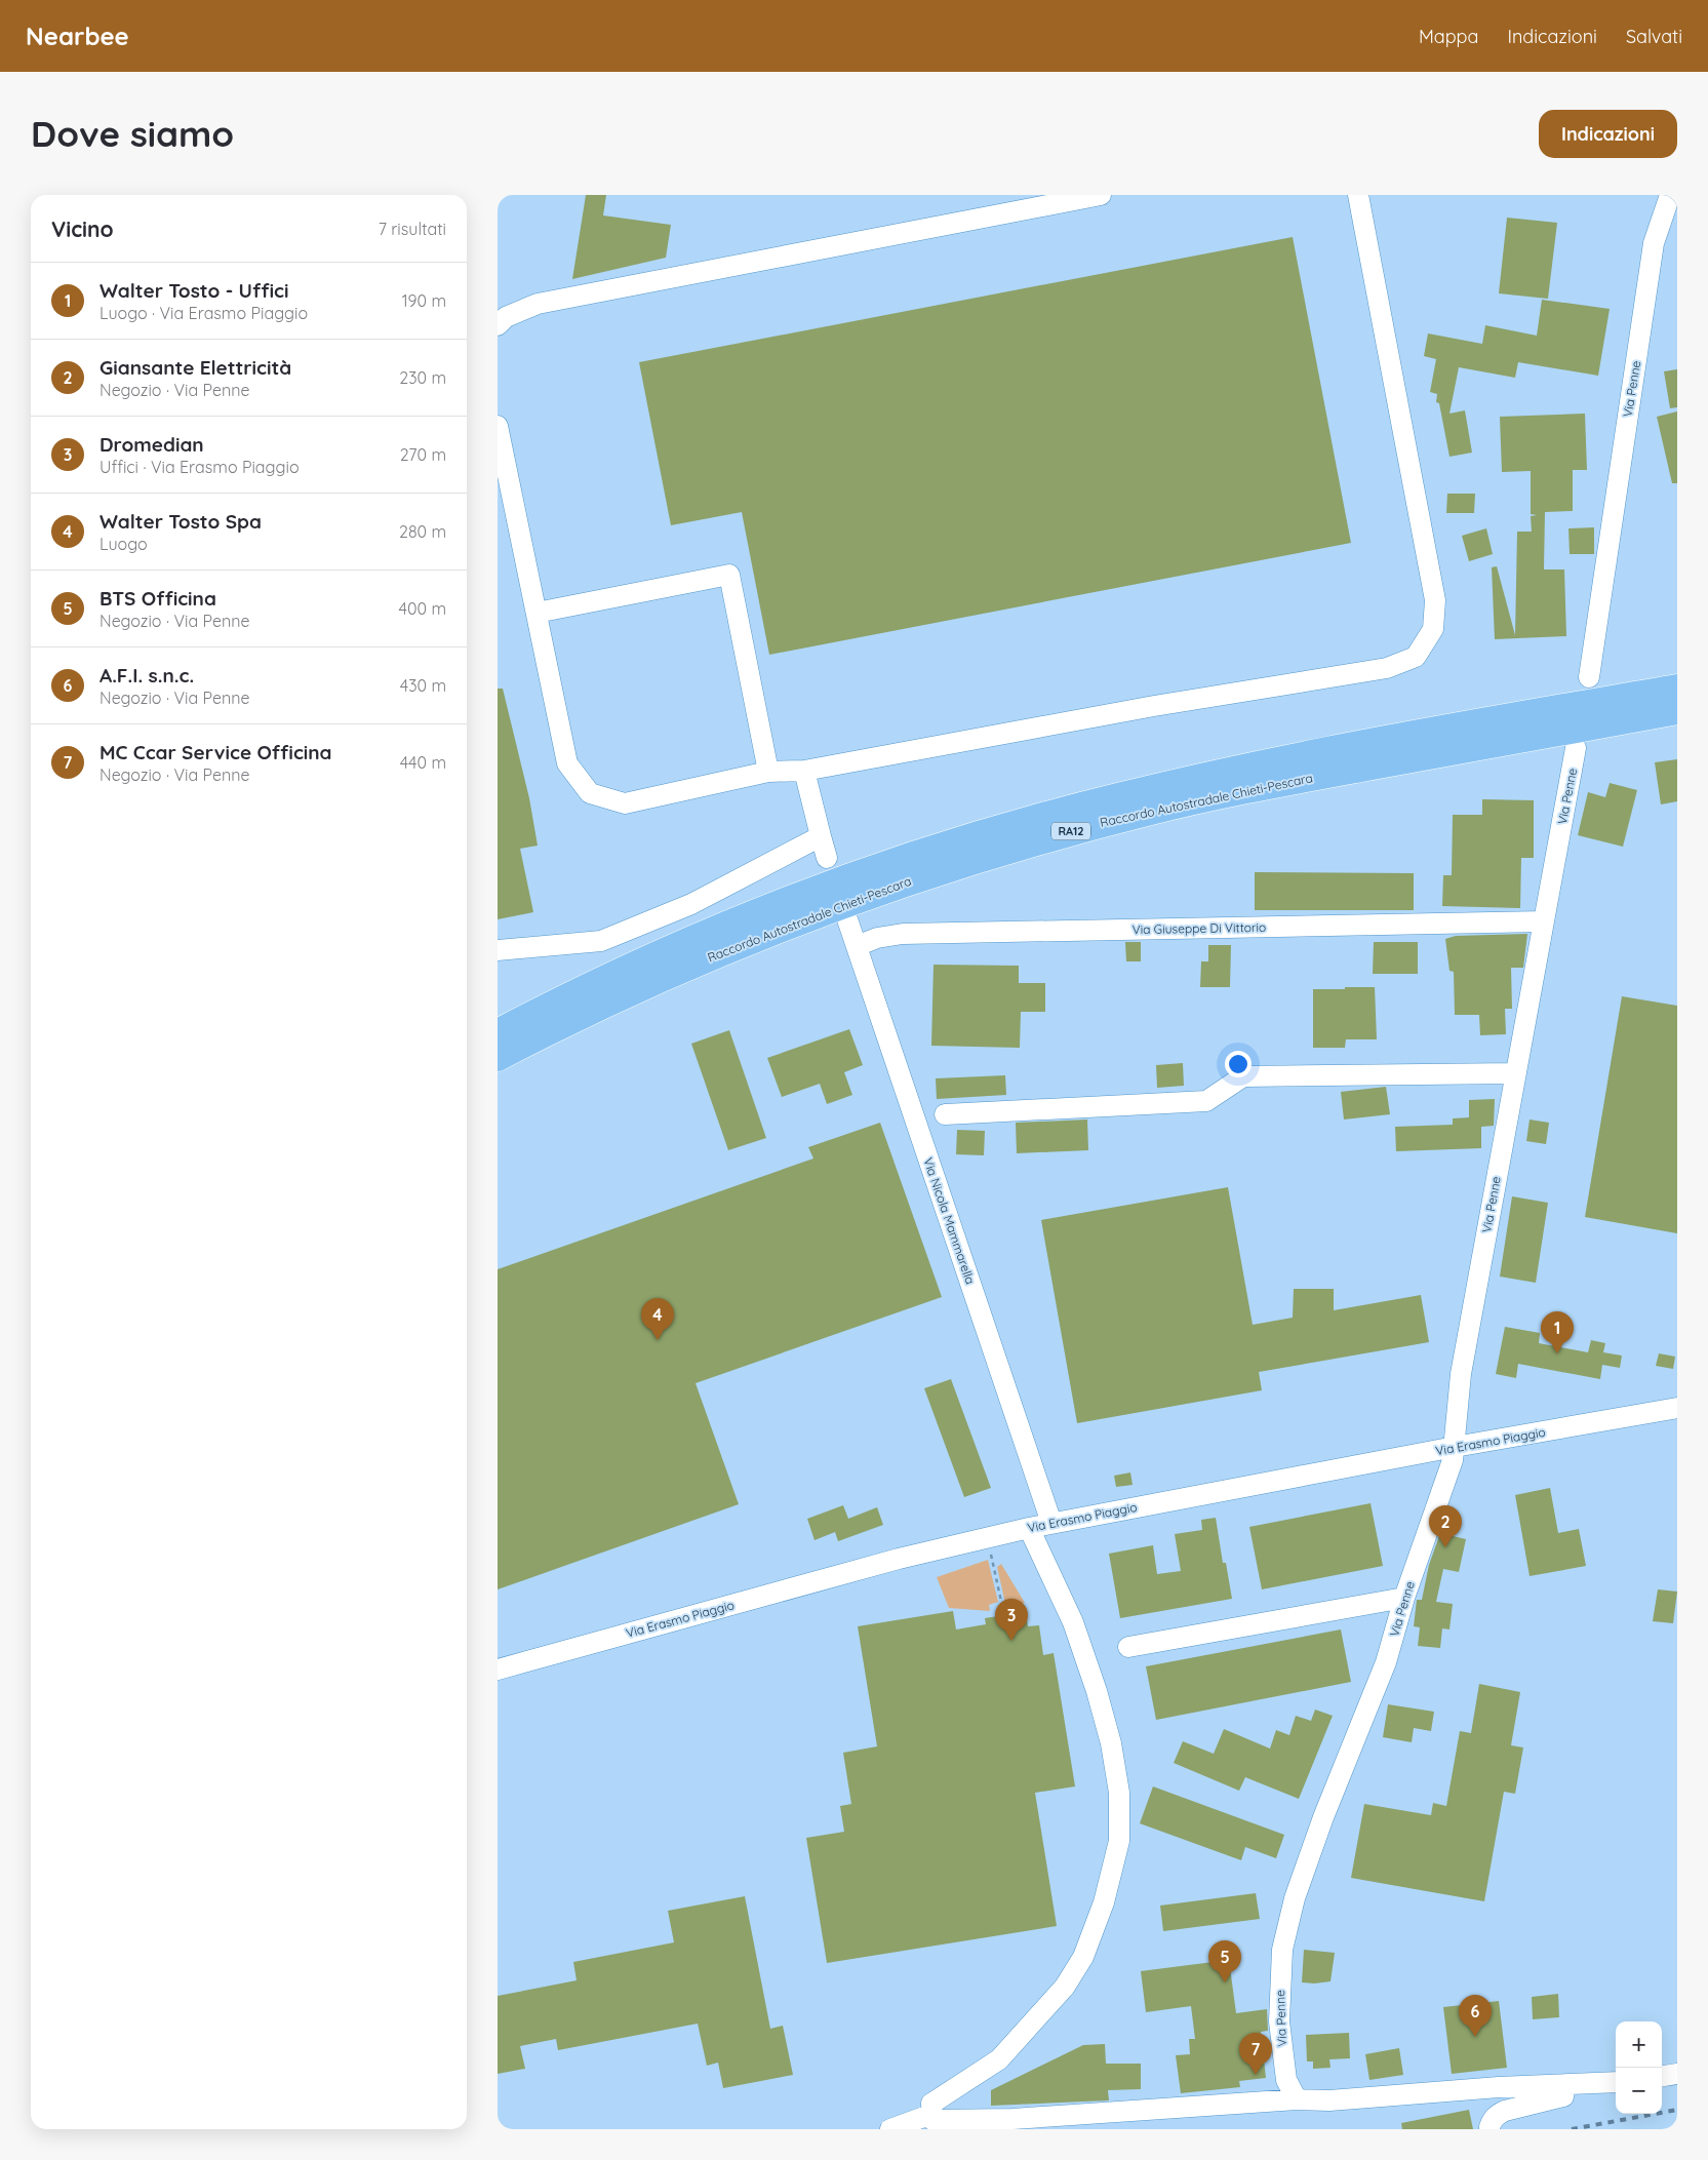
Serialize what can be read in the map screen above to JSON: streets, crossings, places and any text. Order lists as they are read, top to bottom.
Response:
{
  "streets": {
    "highway": ["Raccordo Autostradale Chieti-Pescara", "RA12"],
    "street": [
      "Via Penne",
      "Via Giuseppe Di Vittorio",
      "Via Nicola Mammarella",
      "Via Erasmo Piaggio"
    ]
  },
  "crossings": [
    ["Via Penne", "Via Giuseppe Di Vittorio"],
    ["Via Penne", "Via Erasmo Piaggio"],
    ["Via Giuseppe Di Vittorio", "Via Nicola Mammarella"],
    ["Via Nicola Mammarella", "Via Erasmo Piaggio"]
  ],
  "page": {
    "header": "Nearbee",
    "nav": ["Mappa", "Indicazioni", "Salvati"],
    "buttons": "Indicazioni",
    "title": "Dove siamo",
    "heading": ["Vicino", "7 risultati"],
    "list": [
      {
        "mark": "1",
        "name": "Walter Tosto - Uffici",
        "note": "Luogo · Via Erasmo Piaggio",
        "value": "190 m"
      },
      {
        "mark": "2",
        "name": "Giansante Elettricità",
        "note": "Negozio · Via Penne",
        "value": "230 m"
      },
      {
        "mark": "3",
        "name": "Dromedian",
        "note": "Uffici · Via Erasmo Piaggio",
        "value": "270 m"
      },
      {
        "mark": "4",
        "name": "Walter Tosto Spa",
        "note": "Luogo",
        "value": "280 m"
      },
      {
        "mark": "5",
        "name": "BTS Officina",
        "note": "Negozio · Via Penne",
        "value": "400 m"
      },
      {
        "mark": "6",
        "name": "A.F.I. s.n.c.",
        "note": "Negozio · Via Penne",
        "value": "430 m"
      },
      {
        "mark": "7",
        "name": "MC Ccar Service Officina",
        "note": "Negozio · Via Penne",
        "value": "440 m"
      }
    ],
    "pins": [
      "4",
      "1",
      "2",
      "3",
      "5",
      "6",
      "7"
    ],
    "map_buttons": ["+", "−"]
  }
}
